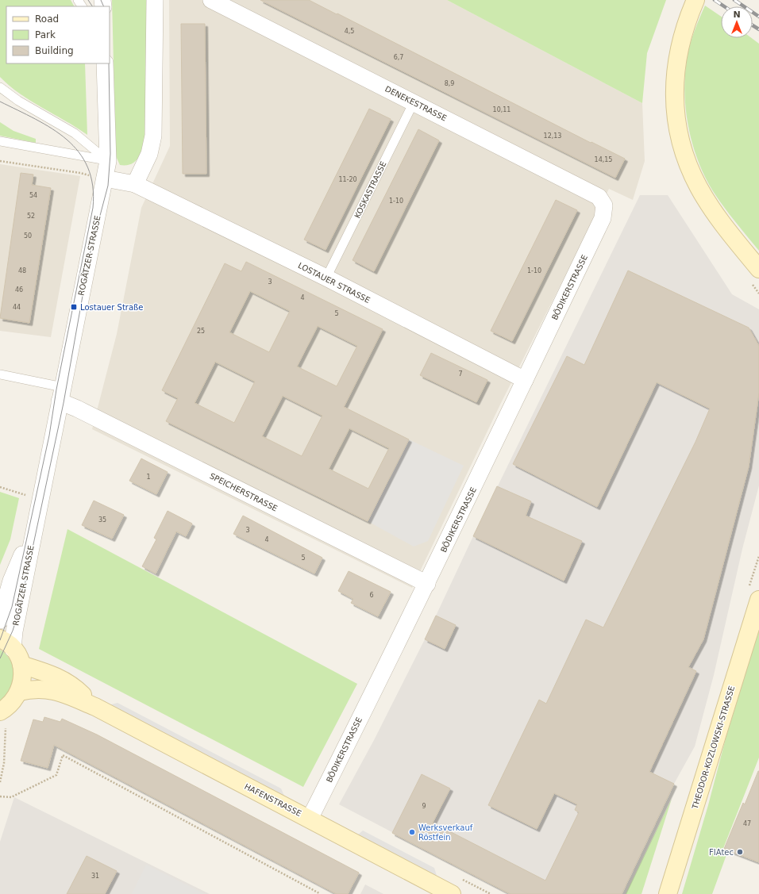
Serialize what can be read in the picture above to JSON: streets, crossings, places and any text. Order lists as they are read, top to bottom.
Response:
{
  "streets": {
    "street": [
      "DENEKESTRASSE",
      "ROGÄTZER STRASSE",
      "LOSTAUER STRASSE",
      "BÖDIKERSTRASSE",
      "SPEICHERSTRASSE",
      "THEODOR-KOZLOWSKI-STRASSE",
      "HAFENSTRASSE"
    ],
    "lane": ["KOSKASTRASSE"]
  },
  "crossings": [
    ["DENEKESTRASSE", "KOSKASTRASSE"],
    ["DENEKESTRASSE", "BÖDIKERSTRASSE"],
    ["KOSKASTRASSE", "LOSTAUER STRASSE"],
    ["ROGÄTZER STRASSE", "LOSTAUER STRASSE"],
    ["ROGÄTZER STRASSE", "SPEICHERSTRASSE"],
    ["LOSTAUER STRASSE", "BÖDIKERSTRASSE"],
    ["BÖDIKERSTRASSE", "SPEICHERSTRASSE"],
    ["BÖDIKERSTRASSE", "HAFENSTRASSE"]
  ],
  "places": {
    "transit": ["Lostauer Straße"],
    "other": ["Werksverkauf Röstfein", "FIAtec"]
  },
  "house_numbers": [
    "4,5",
    "6,7",
    "8,9",
    "10,11",
    "12,13",
    "14,15",
    "11-20",
    "54",
    "1-10",
    "52",
    "50",
    "48",
    "1-10",
    "3",
    "46",
    "4",
    "44",
    "5",
    "25",
    "7",
    "1",
    "35",
    "3",
    "4",
    "5",
    "6",
    "9",
    "47",
    "31"
  ],
  "legend": ["Road", "Park", "Building"],
  "north": "top"
}
